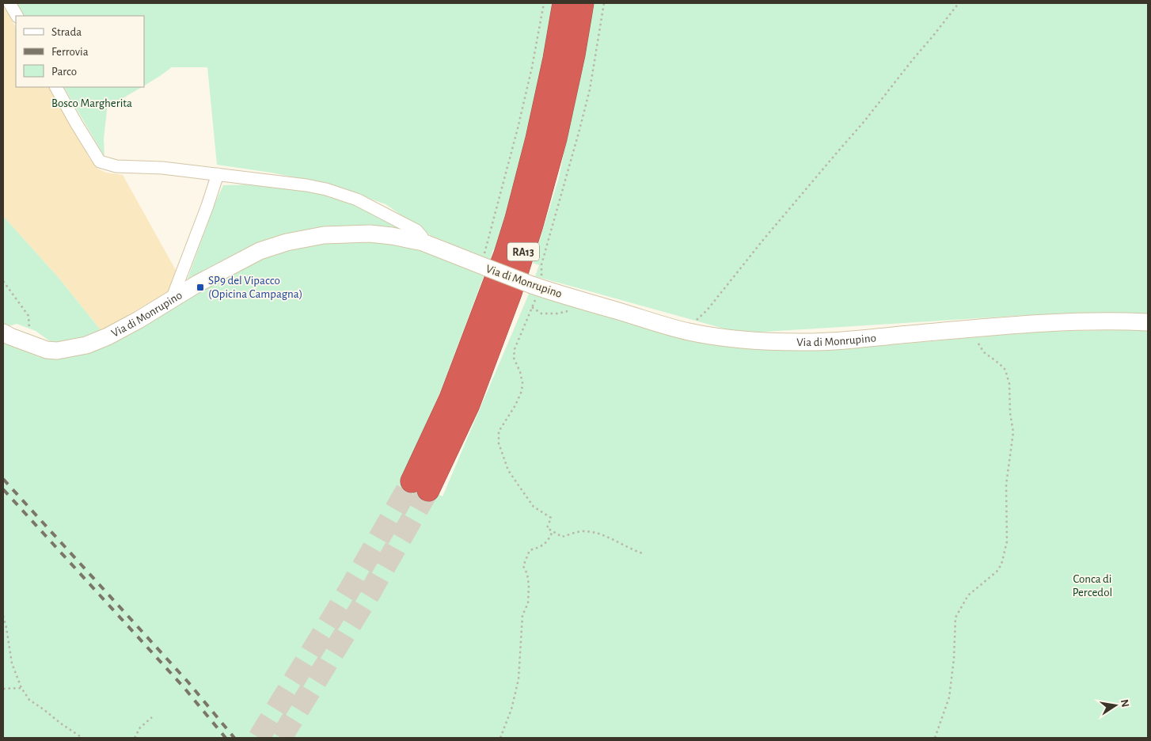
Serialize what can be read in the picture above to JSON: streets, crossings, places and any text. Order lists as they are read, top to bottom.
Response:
{
  "streets": {
    "highway": ["RA13"],
    "main road": ["Via di Monrupino"]
  },
  "parks": ["Bosco Margherita", "Conca di Percedol"],
  "places": {
    "transit": ["SP9 del Vipacco (Opicina Campagna)"]
  },
  "legend": ["Strada", "Ferrovia", "Parco"],
  "north": "right"
}
